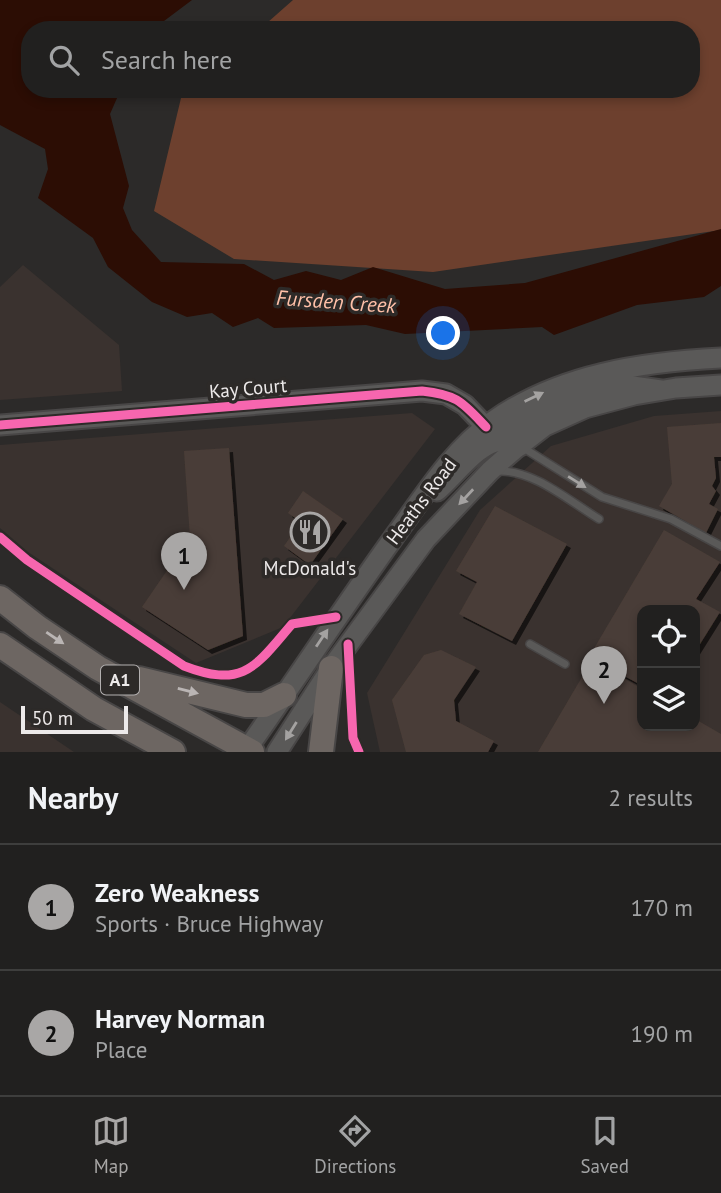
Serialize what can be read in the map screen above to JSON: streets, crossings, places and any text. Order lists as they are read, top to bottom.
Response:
{
  "streets": {
    "highway": ["A1"],
    "main road": ["Kay Court", "Heaths Road"]
  },
  "crossings": [
    ["Kay Court", "Heaths Road"],
    ["Heaths Road", "A1"]
  ],
  "water": ["Fursden Creek"],
  "places": {
    "restaurant": ["McDonald's"]
  },
  "scale_bar": "50 m",
  "page": {
    "search": "Search here",
    "pins": ["1", "2"],
    "scale": "50 m",
    "heading": ["Nearby", "2 results"],
    "list": [
      {
        "mark": "1",
        "name": "Zero Weakness",
        "note": "Sports · Bruce Highway",
        "value": "170 m"
      },
      {
        "mark": "2",
        "name": "Harvey Norman",
        "note": "Place",
        "value": "190 m"
      }
    ],
    "nav": ["Map", "Directions", "Saved"]
  }
}
